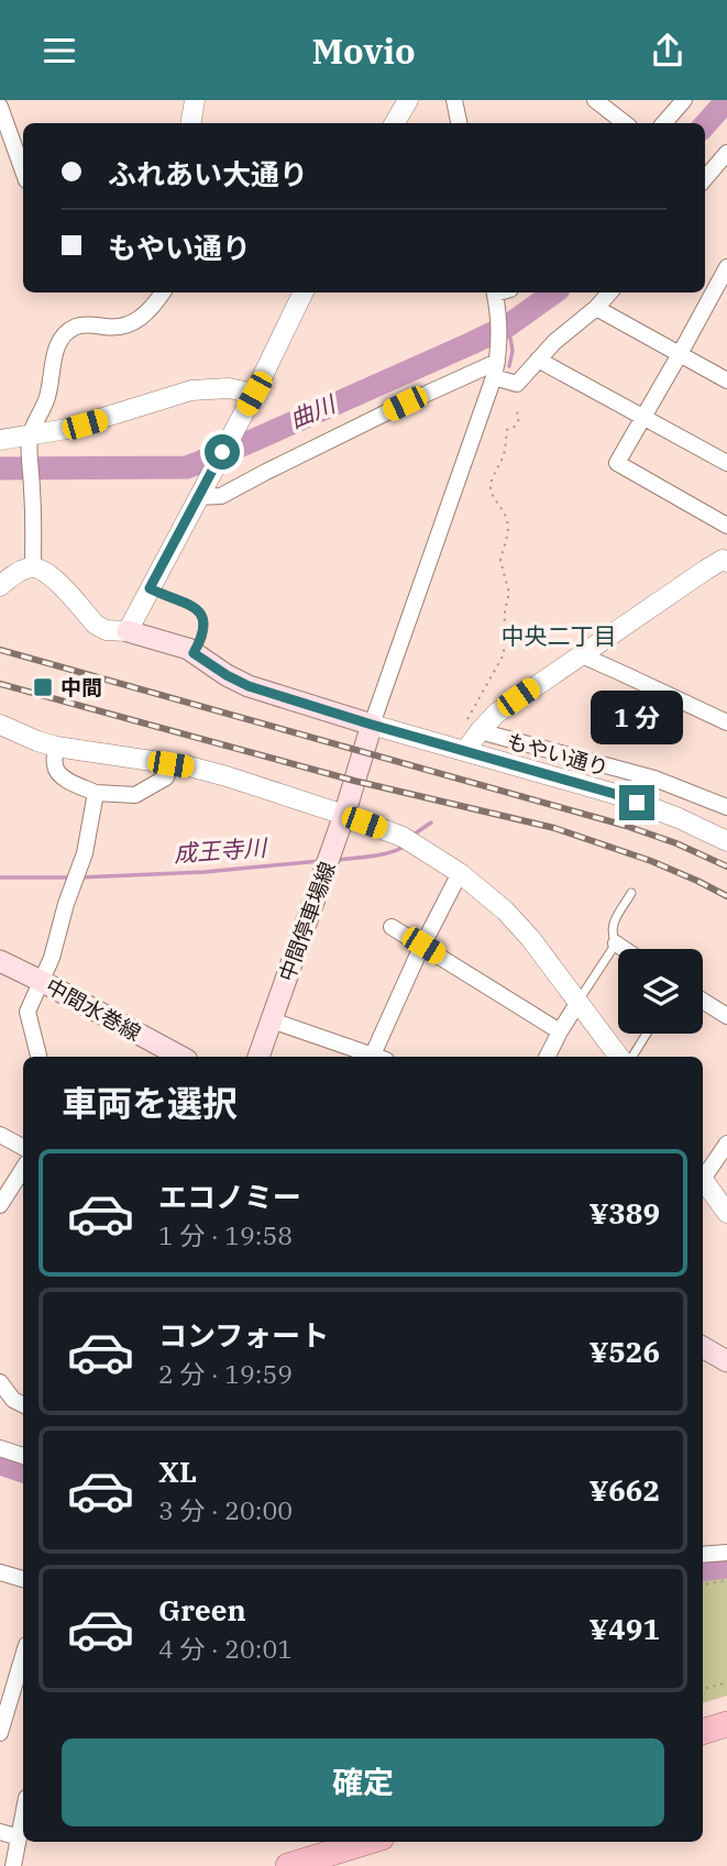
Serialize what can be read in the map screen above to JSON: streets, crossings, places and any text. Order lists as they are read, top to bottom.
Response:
{
  "streets": {
    "main road": ["中間停車場線", "中間水巻線"],
    "street": ["もやい通り"]
  },
  "crossings": [
    ["もやい通り", "中間停車場線"]
  ],
  "districts": ["中央二丁目"],
  "water": ["曲川", "成王寺川"],
  "places": {
    "transit": ["中間"]
  },
  "page": {
    "header": "Movio",
    "banner": ["ふれあい大通り", "もやい通り"],
    "bubble": "1 分",
    "heading": "車両を選択",
    "list": [
      {
        "name": "エコノミー",
        "note": "1 分 · 19:58",
        "value": "¥389"
      },
      {
        "name": "コンフォート",
        "note": "2 分 · 19:59",
        "value": "¥526"
      },
      {
        "name": "XL",
        "note": "3 分 · 20:00",
        "value": "¥662"
      },
      {
        "name": "Green",
        "note": "4 分 · 20:01",
        "value": "¥491"
      }
    ],
    "buttons": "確定"
  }
}
